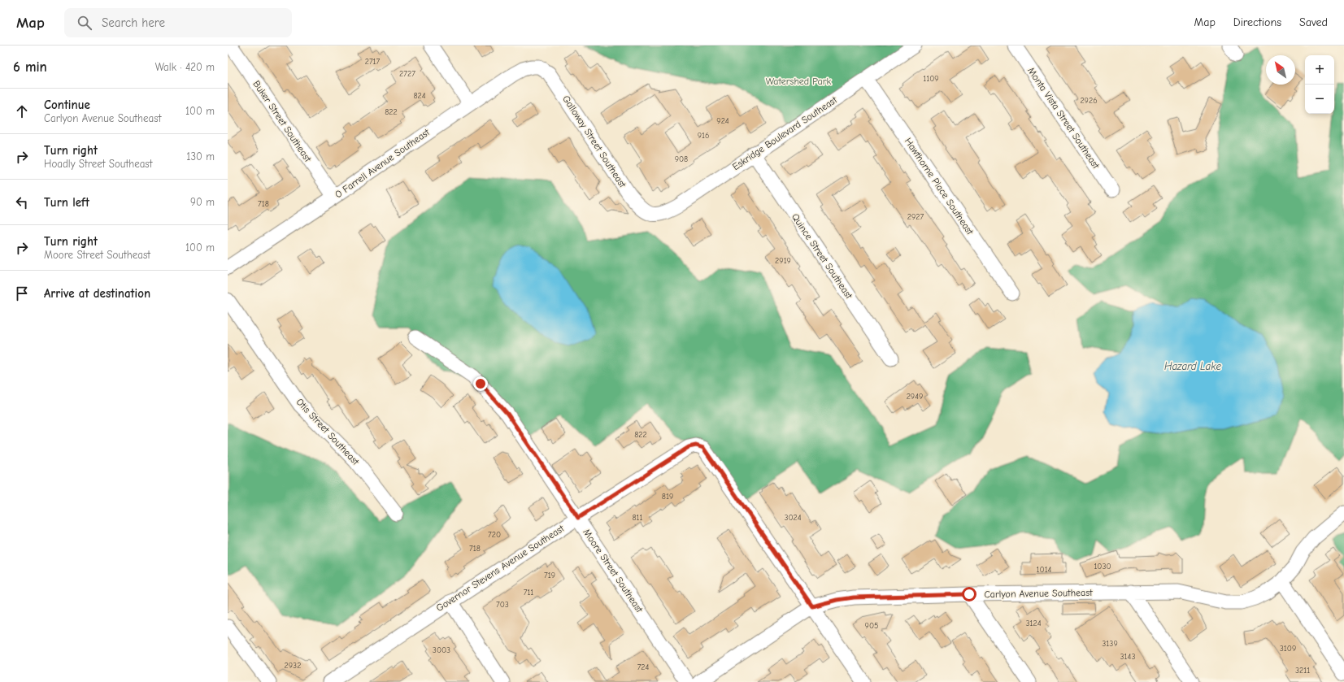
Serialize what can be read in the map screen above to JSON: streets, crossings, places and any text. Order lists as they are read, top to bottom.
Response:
{
  "streets": {
    "street": [
      "Monta Vista Street Southeast",
      "Buker Street Southeast",
      "Eskridge Boulevard Southeast",
      "Galloway Street Southeast",
      "O Farrell Avenue Southeast",
      "Hawthorne Place Southeast",
      "Quince Street Southeast",
      "Otis Street Southeast",
      "Governor Stevens Avenue Southeast",
      "Moore Street Southeast",
      "Carlyon Avenue Southeast"
    ]
  },
  "crossings": [
    ["Buker Street Southeast", "O Farrell Avenue Southeast"],
    ["Eskridge Boulevard Southeast", "Galloway Street Southeast"],
    ["Eskridge Boulevard Southeast", "Hawthorne Place Southeast"],
    ["Eskridge Boulevard Southeast", "Quince Street Southeast"],
    ["Galloway Street Southeast", "O Farrell Avenue Southeast"],
    ["Governor Stevens Avenue Southeast", "Moore Street Southeast"],
    ["Governor Stevens Avenue Southeast", "Carlyon Avenue Southeast"]
  ],
  "water": ["Hazard Lake"],
  "parks": ["Watershed Park"],
  "house_numbers": [
    "2717",
    "2727",
    "1109",
    "824",
    "2926",
    "822",
    "924",
    "916",
    "908",
    "718",
    "2927",
    "2919",
    "2949",
    "822",
    "819",
    "811",
    "3024",
    "720",
    "718",
    "1030",
    "1014",
    "719",
    "711",
    "703",
    "3124",
    "905",
    "3139",
    "3109",
    "3003",
    "3143",
    "2932",
    "724",
    "3211"
  ],
  "north": "top left",
  "page": {
    "header": "Map",
    "search": "Search here",
    "nav": ["Map", "Directions", "Saved"],
    "heading": ["6 min", "Walk · 420 m"],
    "map_buttons": ["+", "−"],
    "list": [
      ["Continue", "Carlyon Avenue Southeast", "100 m"],
      ["Turn right", "Hoadly Street Southeast", "130 m"],
      ["Turn left", "90 m"],
      ["Turn right", "Moore Street Southeast", "100 m"],
      "Arrive at destination"
    ]
  }
}
